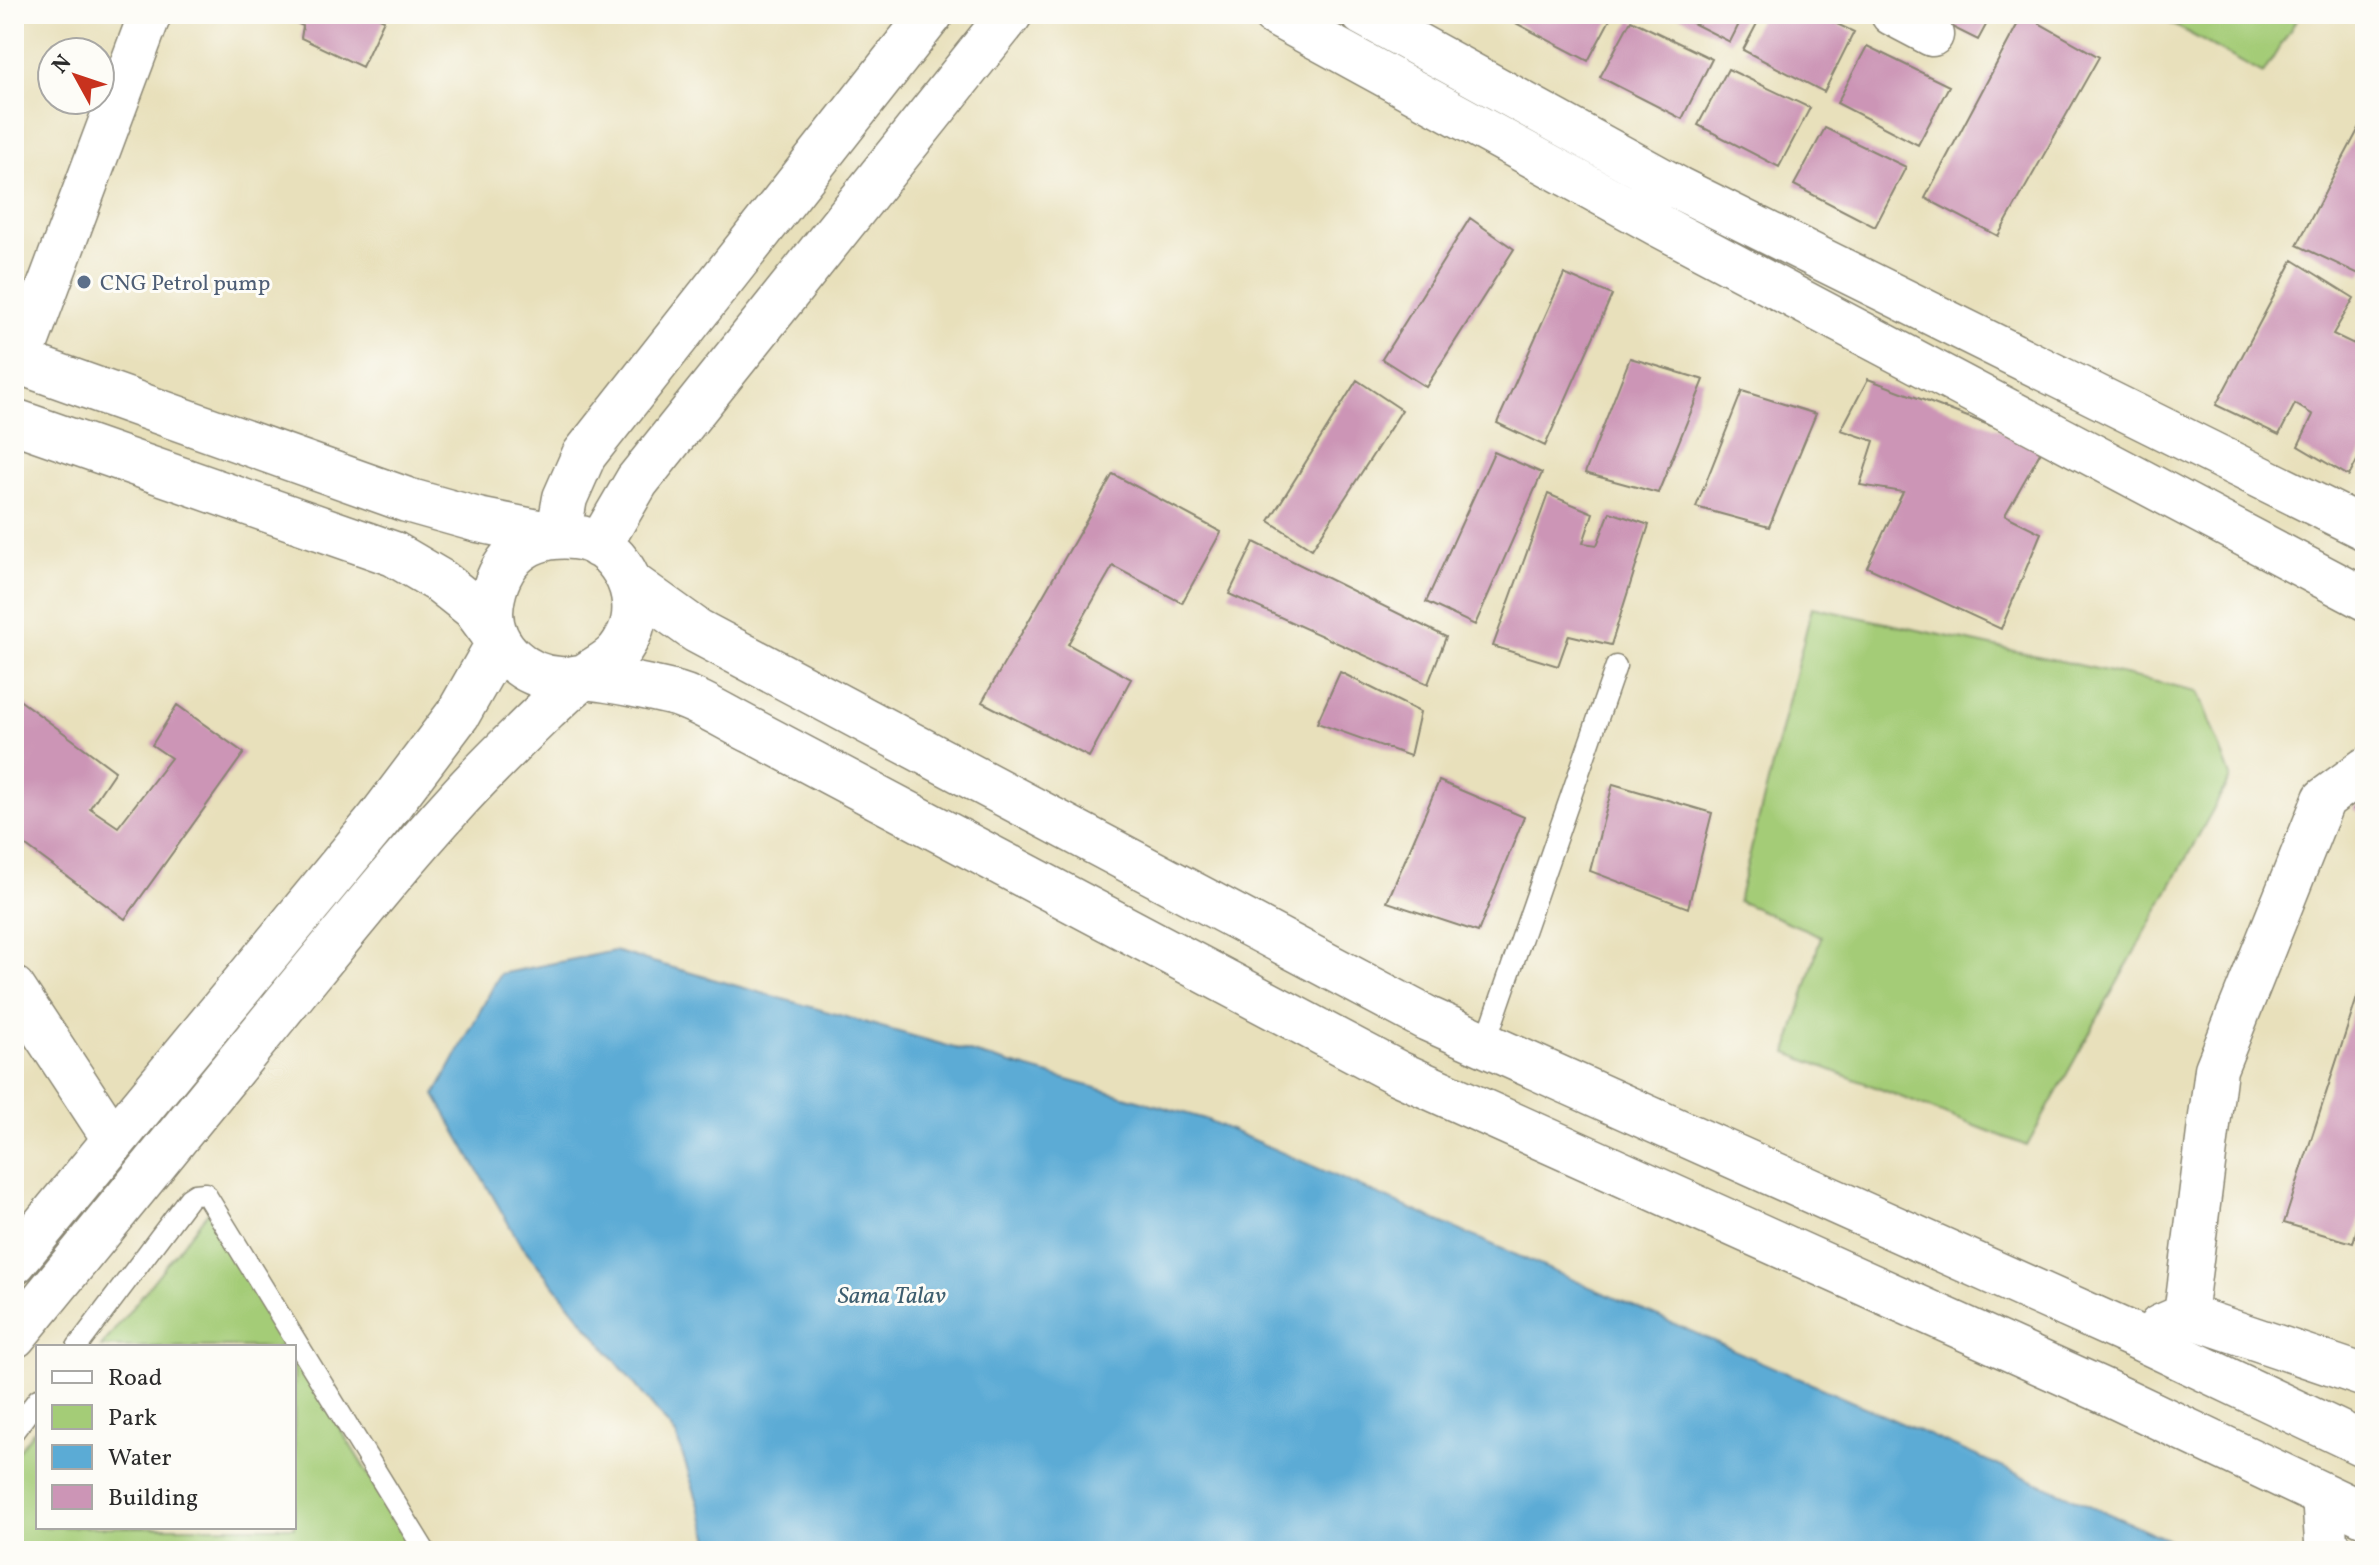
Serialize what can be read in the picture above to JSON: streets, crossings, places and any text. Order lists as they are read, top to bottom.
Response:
{
  "water": ["Sama Talav"],
  "places": ["CNG Petrol pump"],
  "legend": [
    "Road",
    "Park",
    "Water",
    "Building"
  ],
  "north": "top left"
}
